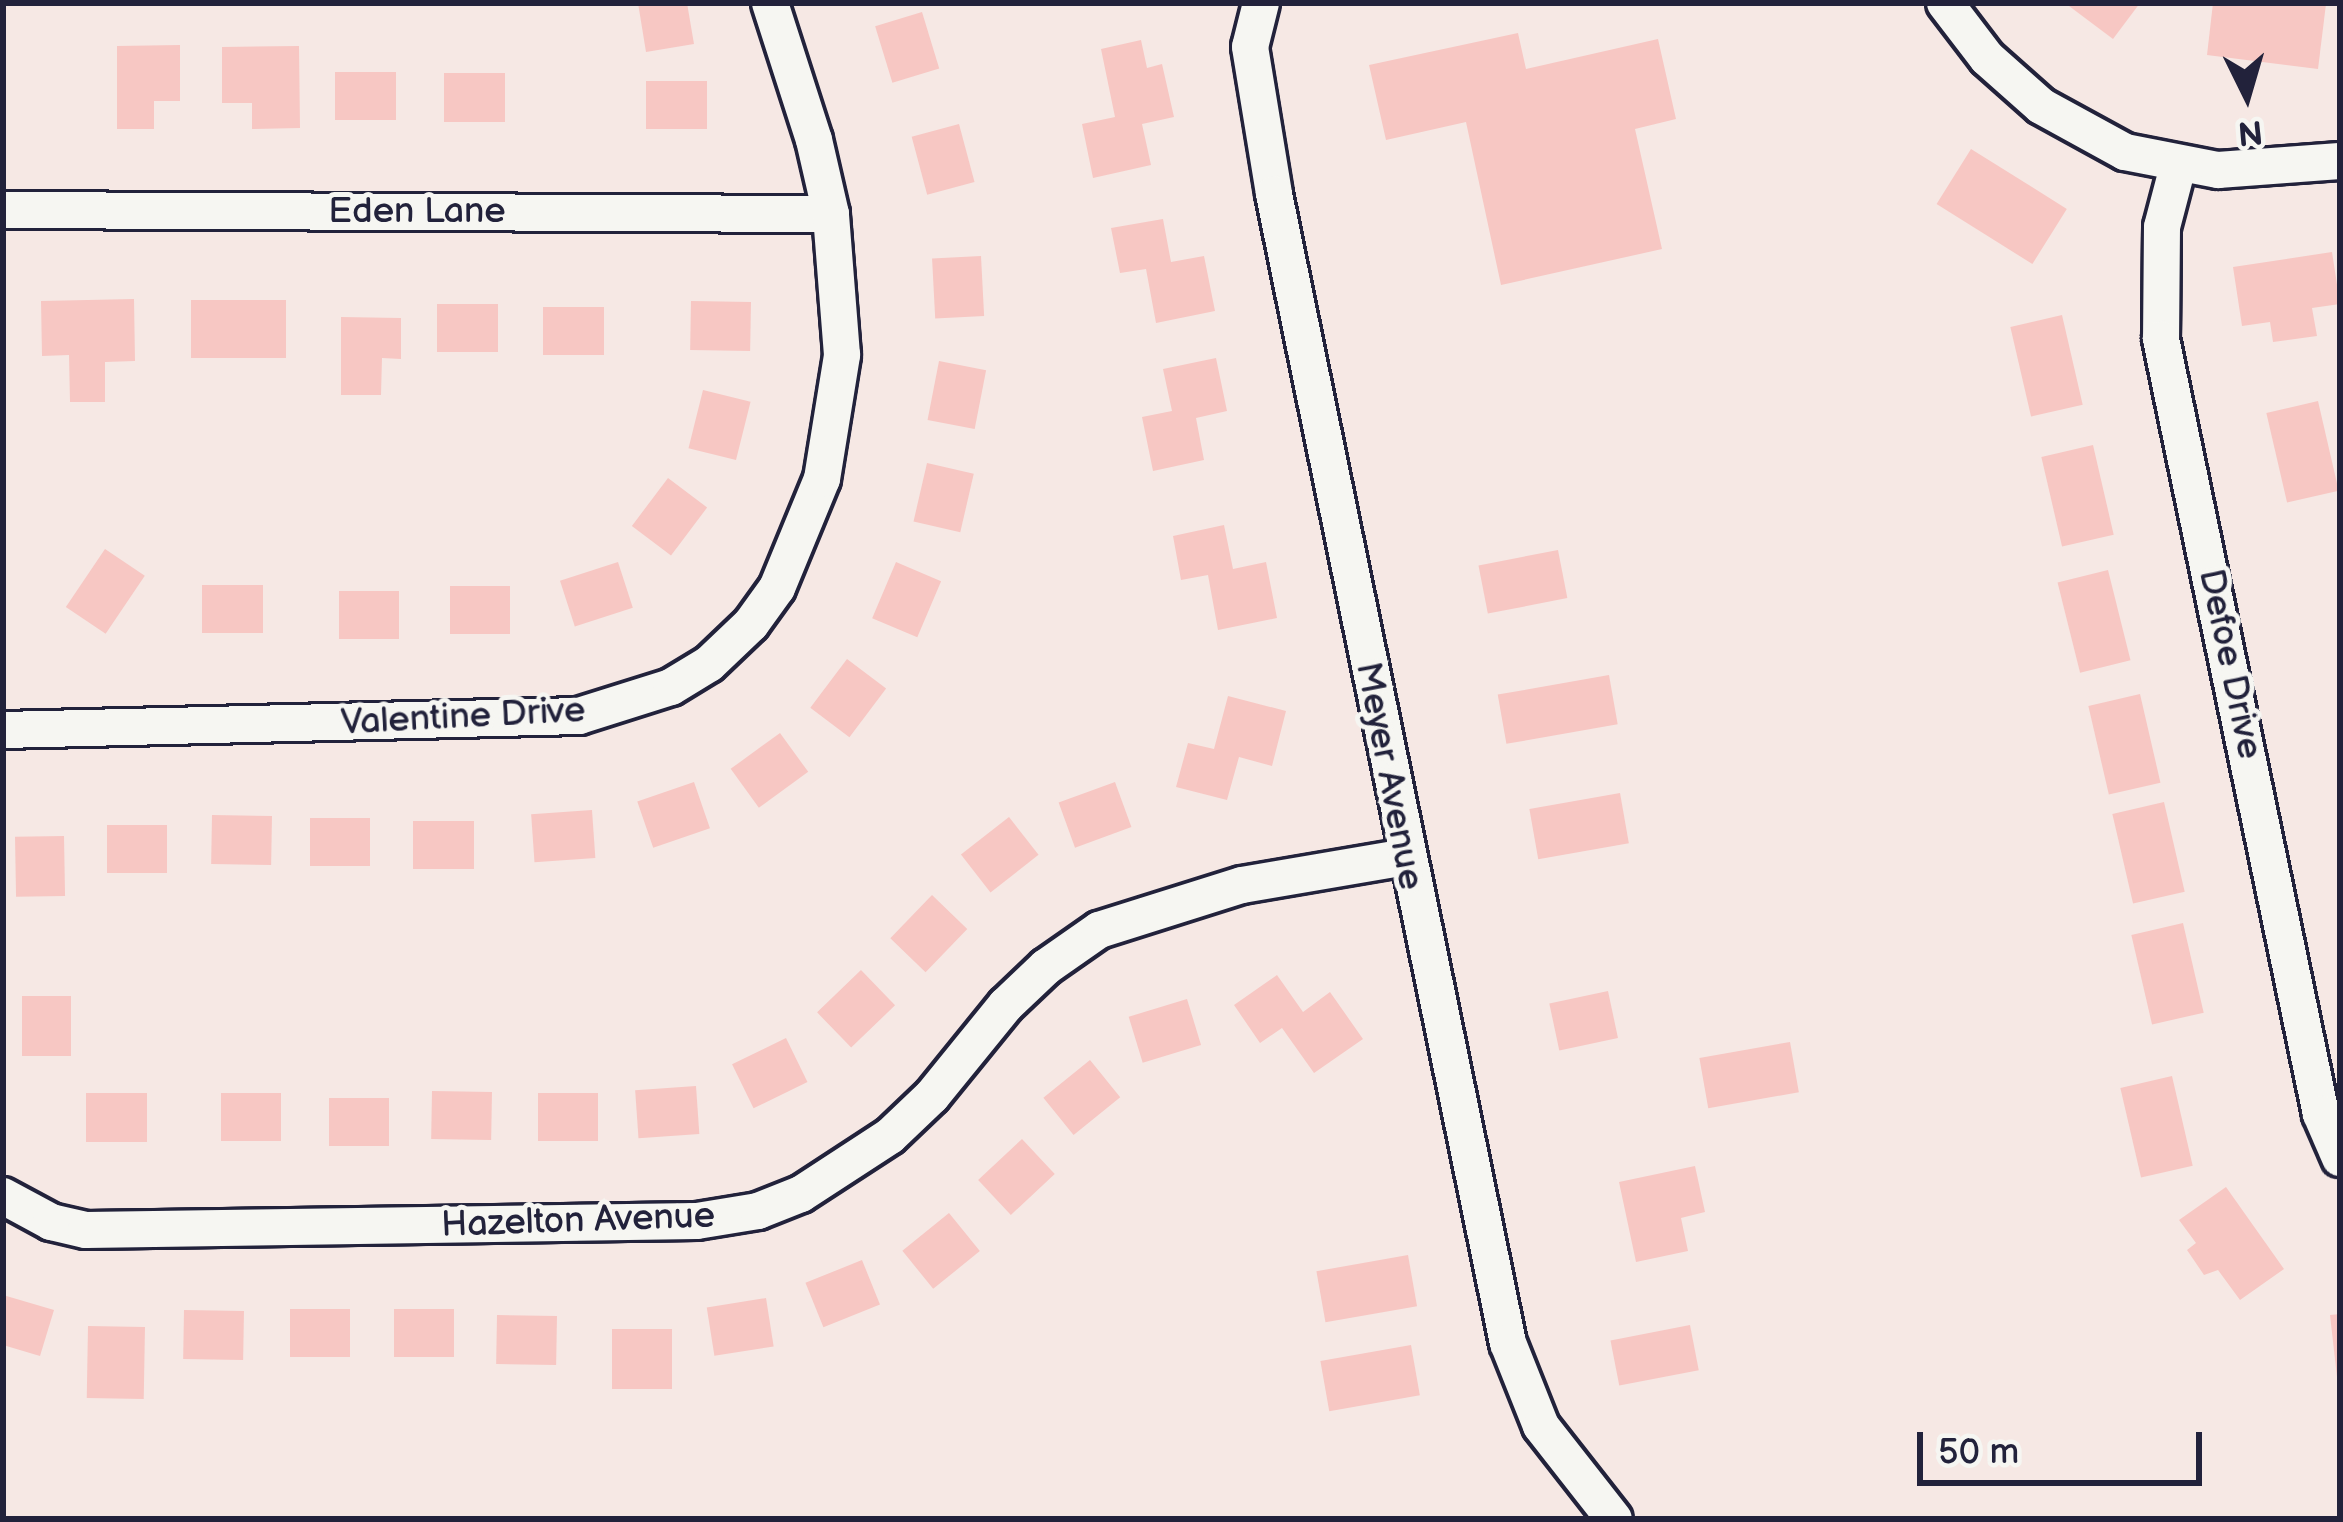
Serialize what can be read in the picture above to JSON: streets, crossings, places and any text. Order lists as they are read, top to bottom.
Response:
{
  "streets": {
    "street": [
      "Eden Lane",
      "Defoe Drive",
      "Valentine Drive",
      "Meyer Avenue",
      "Hazelton Avenue"
    ]
  },
  "crossings": [
    ["Eden Lane", "Valentine Drive"],
    ["Meyer Avenue", "Hazelton Avenue"]
  ],
  "scale_bar": "50 m",
  "north": "bottom"
}
